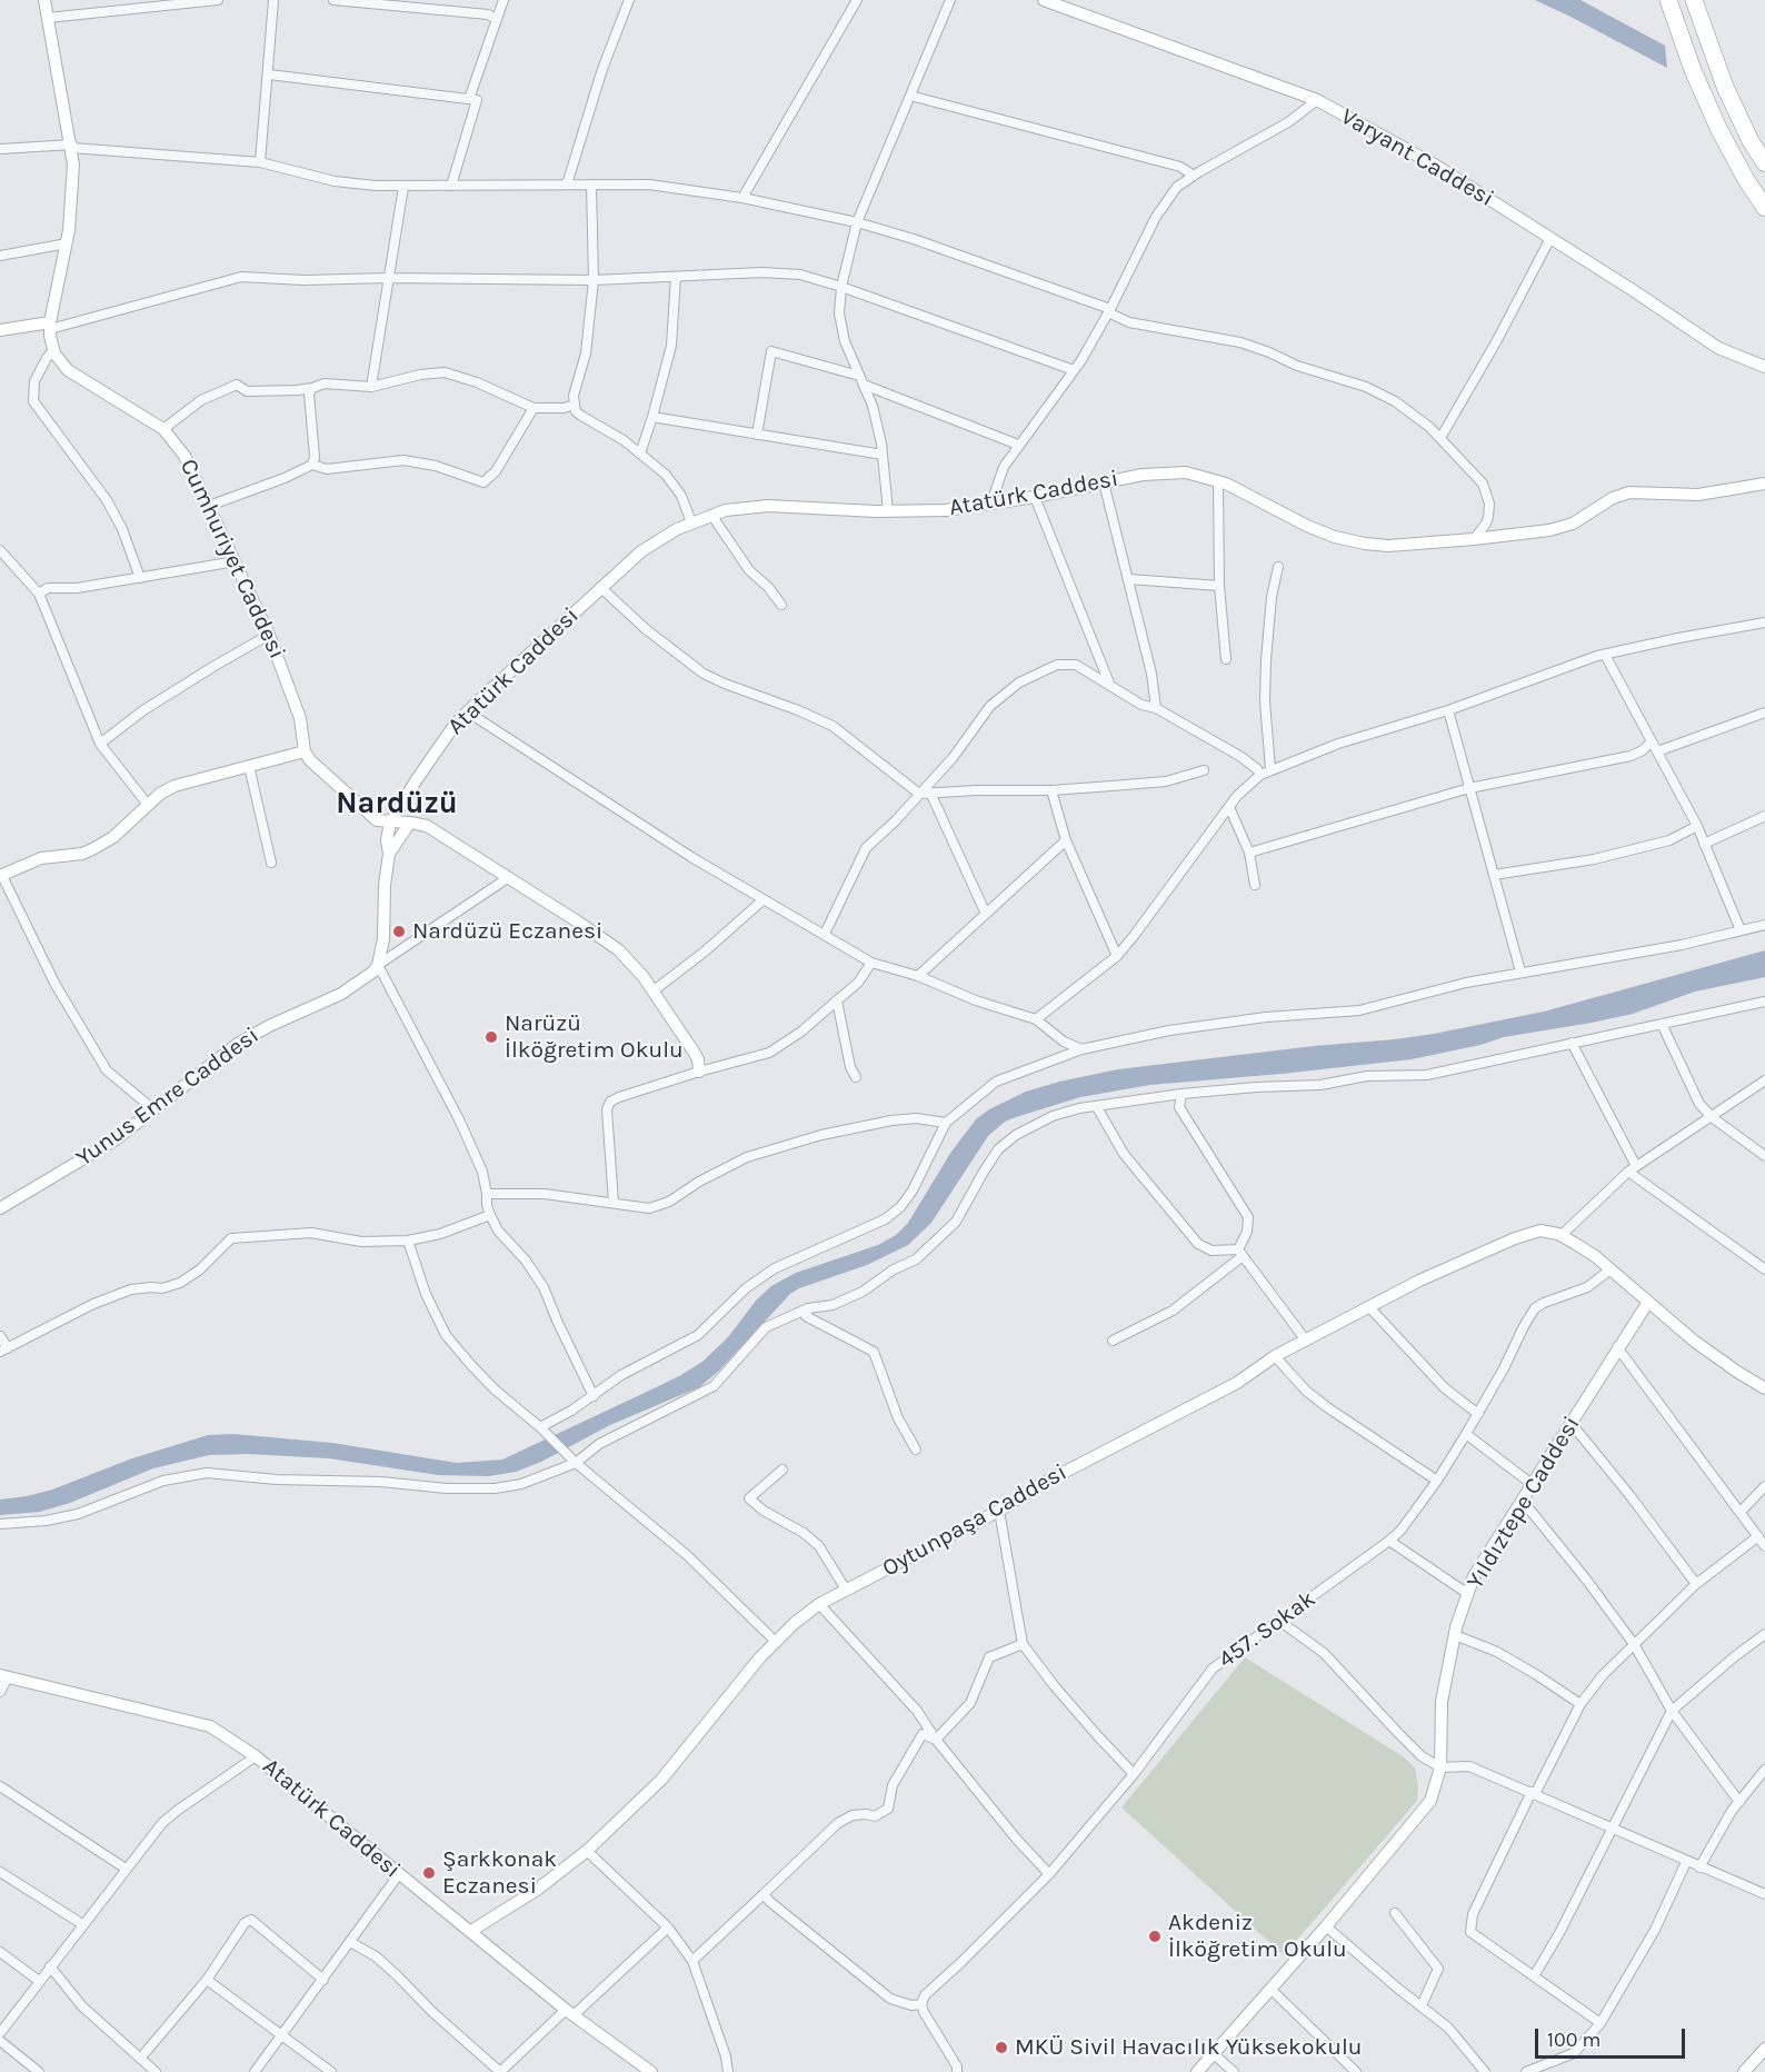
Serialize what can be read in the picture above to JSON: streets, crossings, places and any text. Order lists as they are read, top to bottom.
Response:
{
  "streets": {
    "street": [
      "Varyant Caddesi",
      "Atatürk Caddesi",
      "Cumhuriyet Caddesi",
      "Yunus Emre Caddesi",
      "Yıldıztepe Caddesi",
      "Oytunpaşa Caddesi",
      "457. Sokak"
    ]
  },
  "crossings": [
    ["Atatürk Caddesi", "Oytunpaşa Caddesi"]
  ],
  "districts": ["Nardüzü"],
  "places": [
    "Nardüzü Eczanesi",
    "Narüzü İlköğretim Okulu",
    "Şarkkonak Eczanesi",
    "Akdeniz İlköğretim Okulu",
    "MKÜ Sivil Havacılık Yüksekokulu"
  ],
  "scale_bar": "100 m"
}
